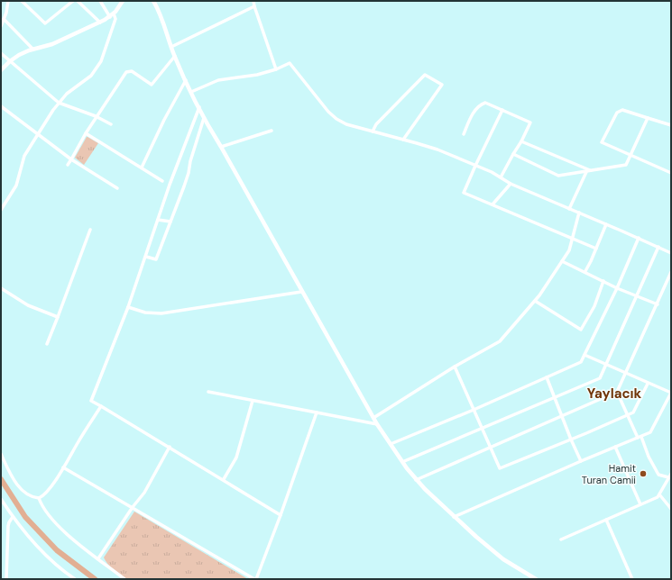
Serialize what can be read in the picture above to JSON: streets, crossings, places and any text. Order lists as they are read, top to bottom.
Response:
{
  "districts": ["Yaylacık"],
  "places": ["Hamit Turan Camii"]
}
